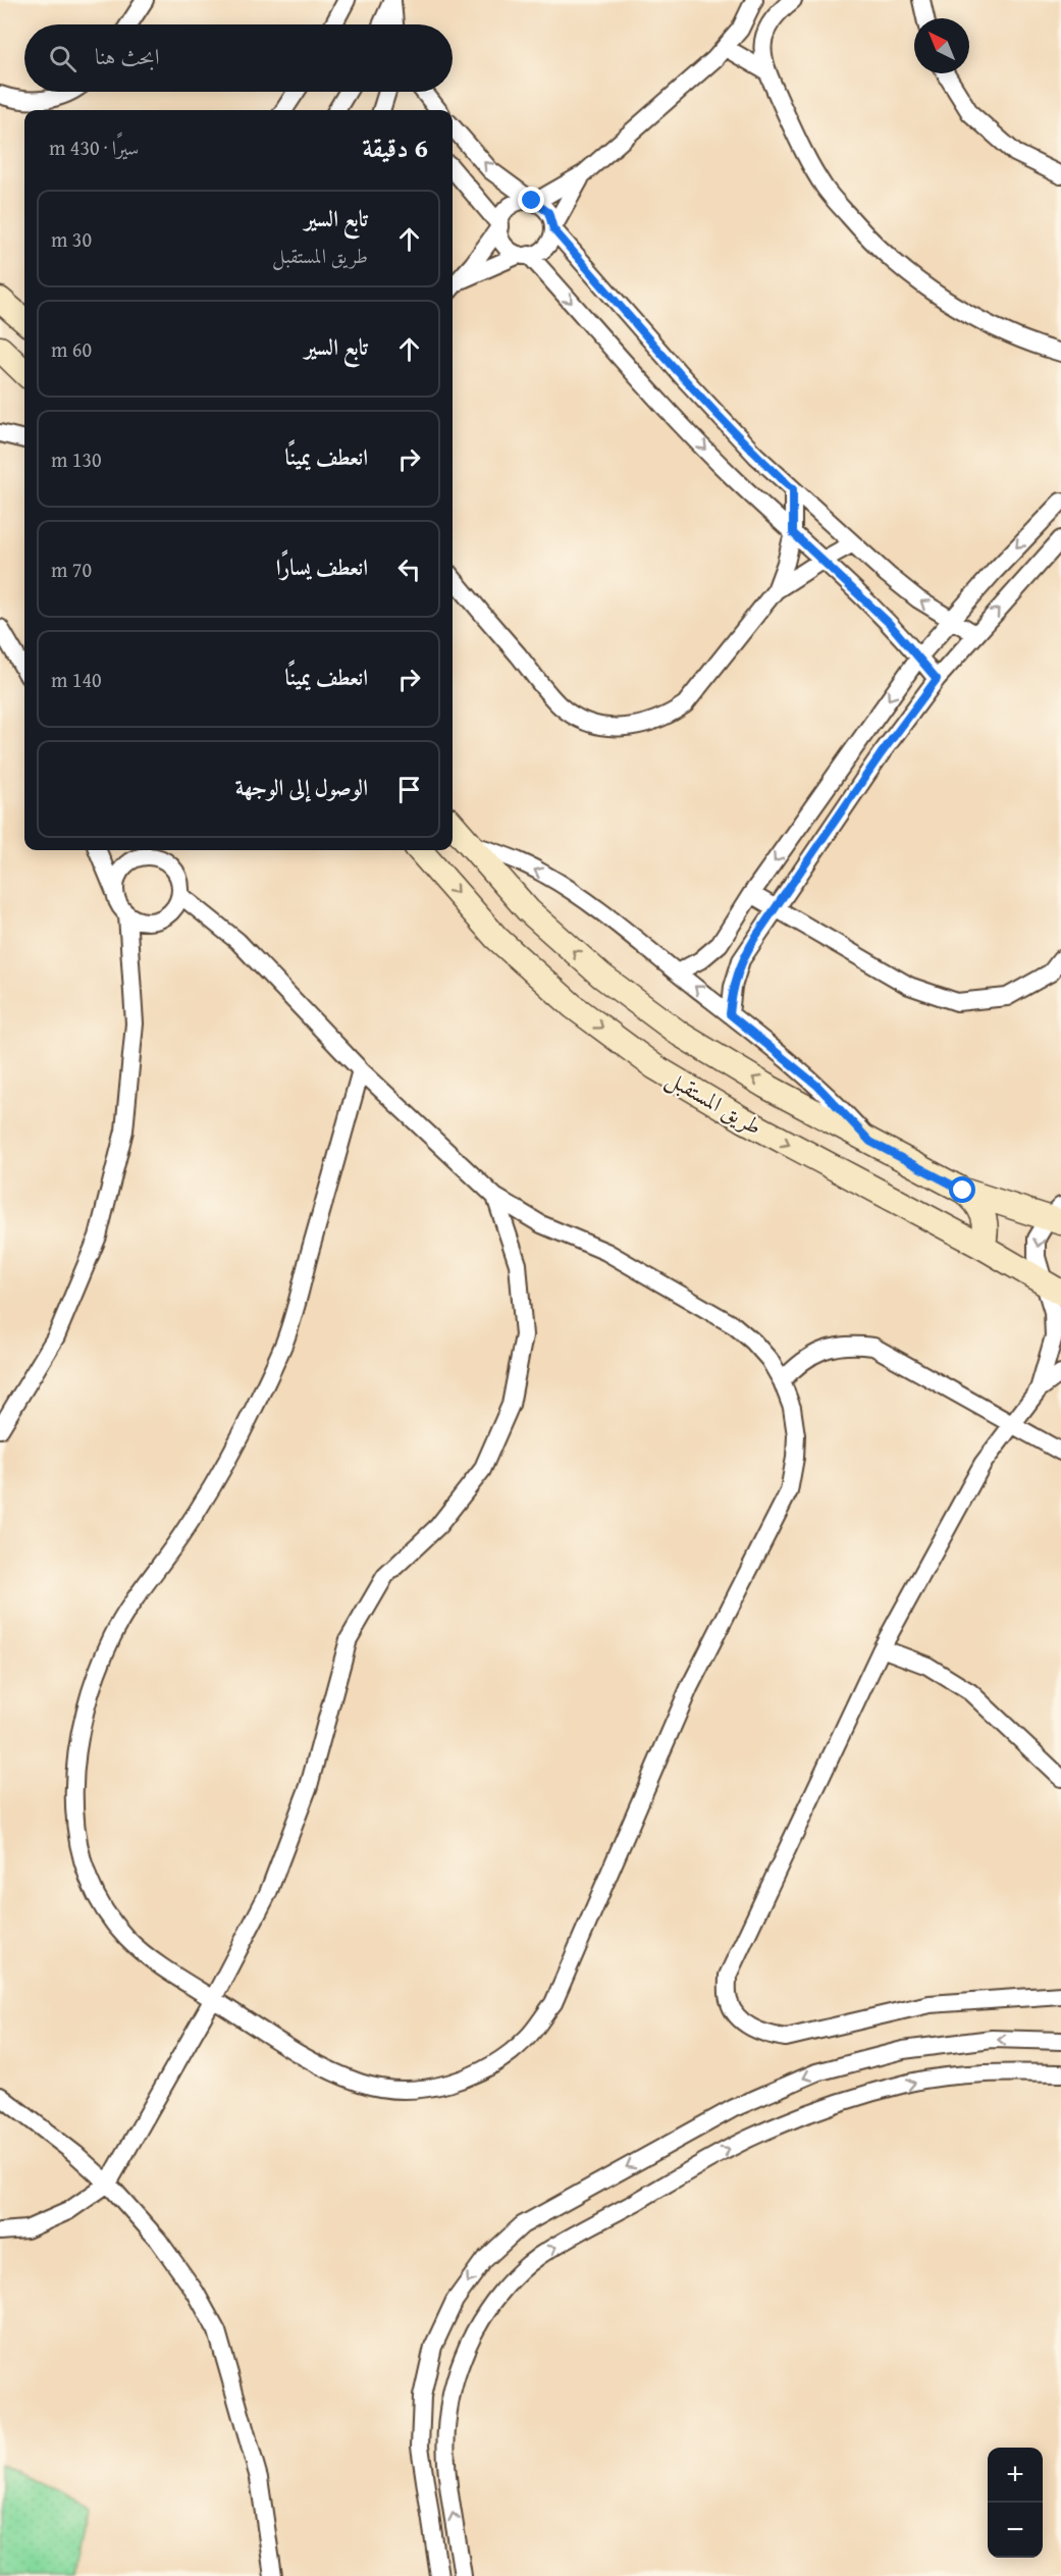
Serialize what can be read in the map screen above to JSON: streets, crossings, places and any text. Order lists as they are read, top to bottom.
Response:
{
  "streets": {
    "main road": ["طريق المستقبل"]
  },
  "north": "top left",
  "page": {
    "search": "ابحث هنا",
    "heading": ["6 دقيقة", "سيرًا · 430 m"],
    "list": [
      ["تابع السير", "طريق المستقبل", "30 m"],
      ["تابع السير", "60 m"],
      ["انعطف يمينًا", "130 m"],
      ["انعطف يسارًا", "70 m"],
      ["انعطف يمينًا", "140 m"],
      "الوصول إلى الوجهة"
    ],
    "map_buttons": ["+", "−"]
  }
}
